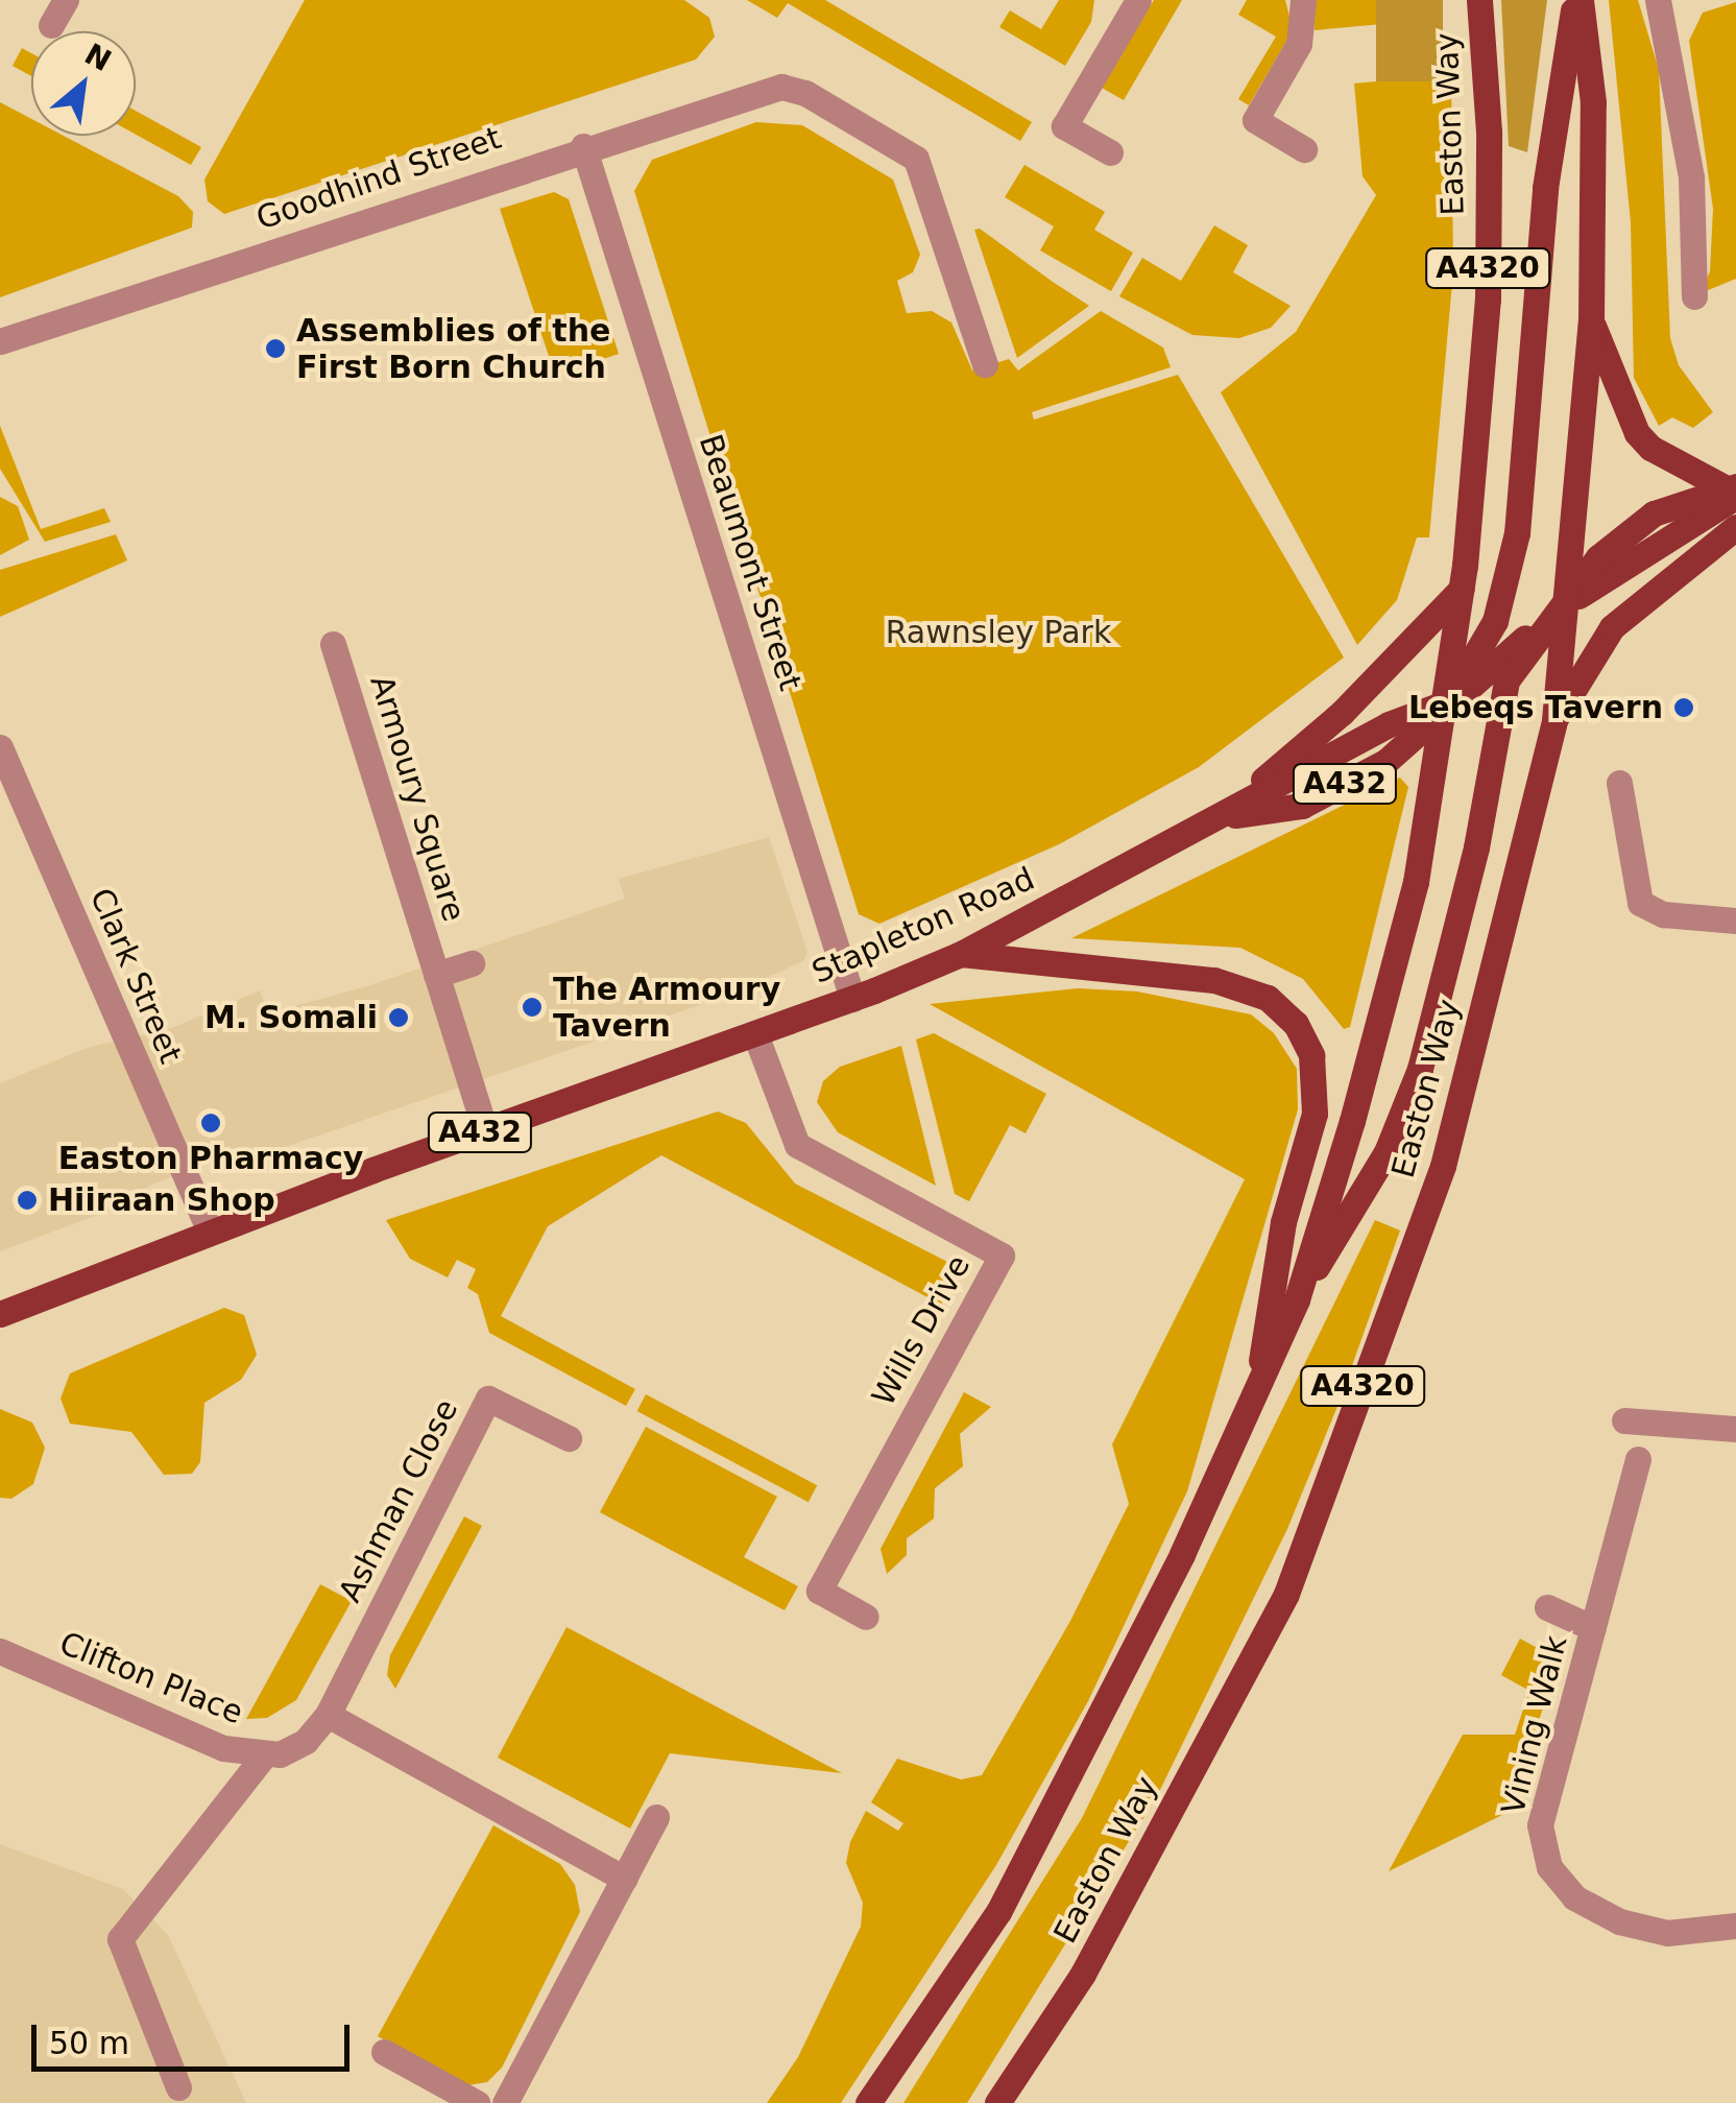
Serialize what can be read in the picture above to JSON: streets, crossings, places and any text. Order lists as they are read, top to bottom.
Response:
{
  "streets": {
    "main road": [
      "Easton Way",
      "A4320",
      "A432",
      "Stapleton Road"
    ],
    "street": [
      "Goodhind Street",
      "Beaumont Street",
      "Armoury Square",
      "Clark Street",
      "Wills Drive",
      "Ashman Close",
      "Clifton Place",
      "Vining Walk"
    ]
  },
  "crossings": [
    ["Easton Way", "Stapleton Road"],
    ["Goodhind Street", "Beaumont Street"],
    ["Beaumont Street", "Stapleton Road"],
    ["Armoury Square", "Stapleton Road"],
    ["Stapleton Road", "Clark Street"],
    ["Stapleton Road", "Wills Drive"],
    ["Ashman Close", "Clifton Place"]
  ],
  "parks": ["Rawnsley Park"],
  "places": [
    "Assemblies of the First Born Church",
    "Lebeqs Tavern",
    "The Armoury Tavern",
    "M. Somali",
    "Easton Pharmacy",
    "Hiiraan Shop"
  ],
  "scale_bar": "50 m",
  "north": "top right"
}
